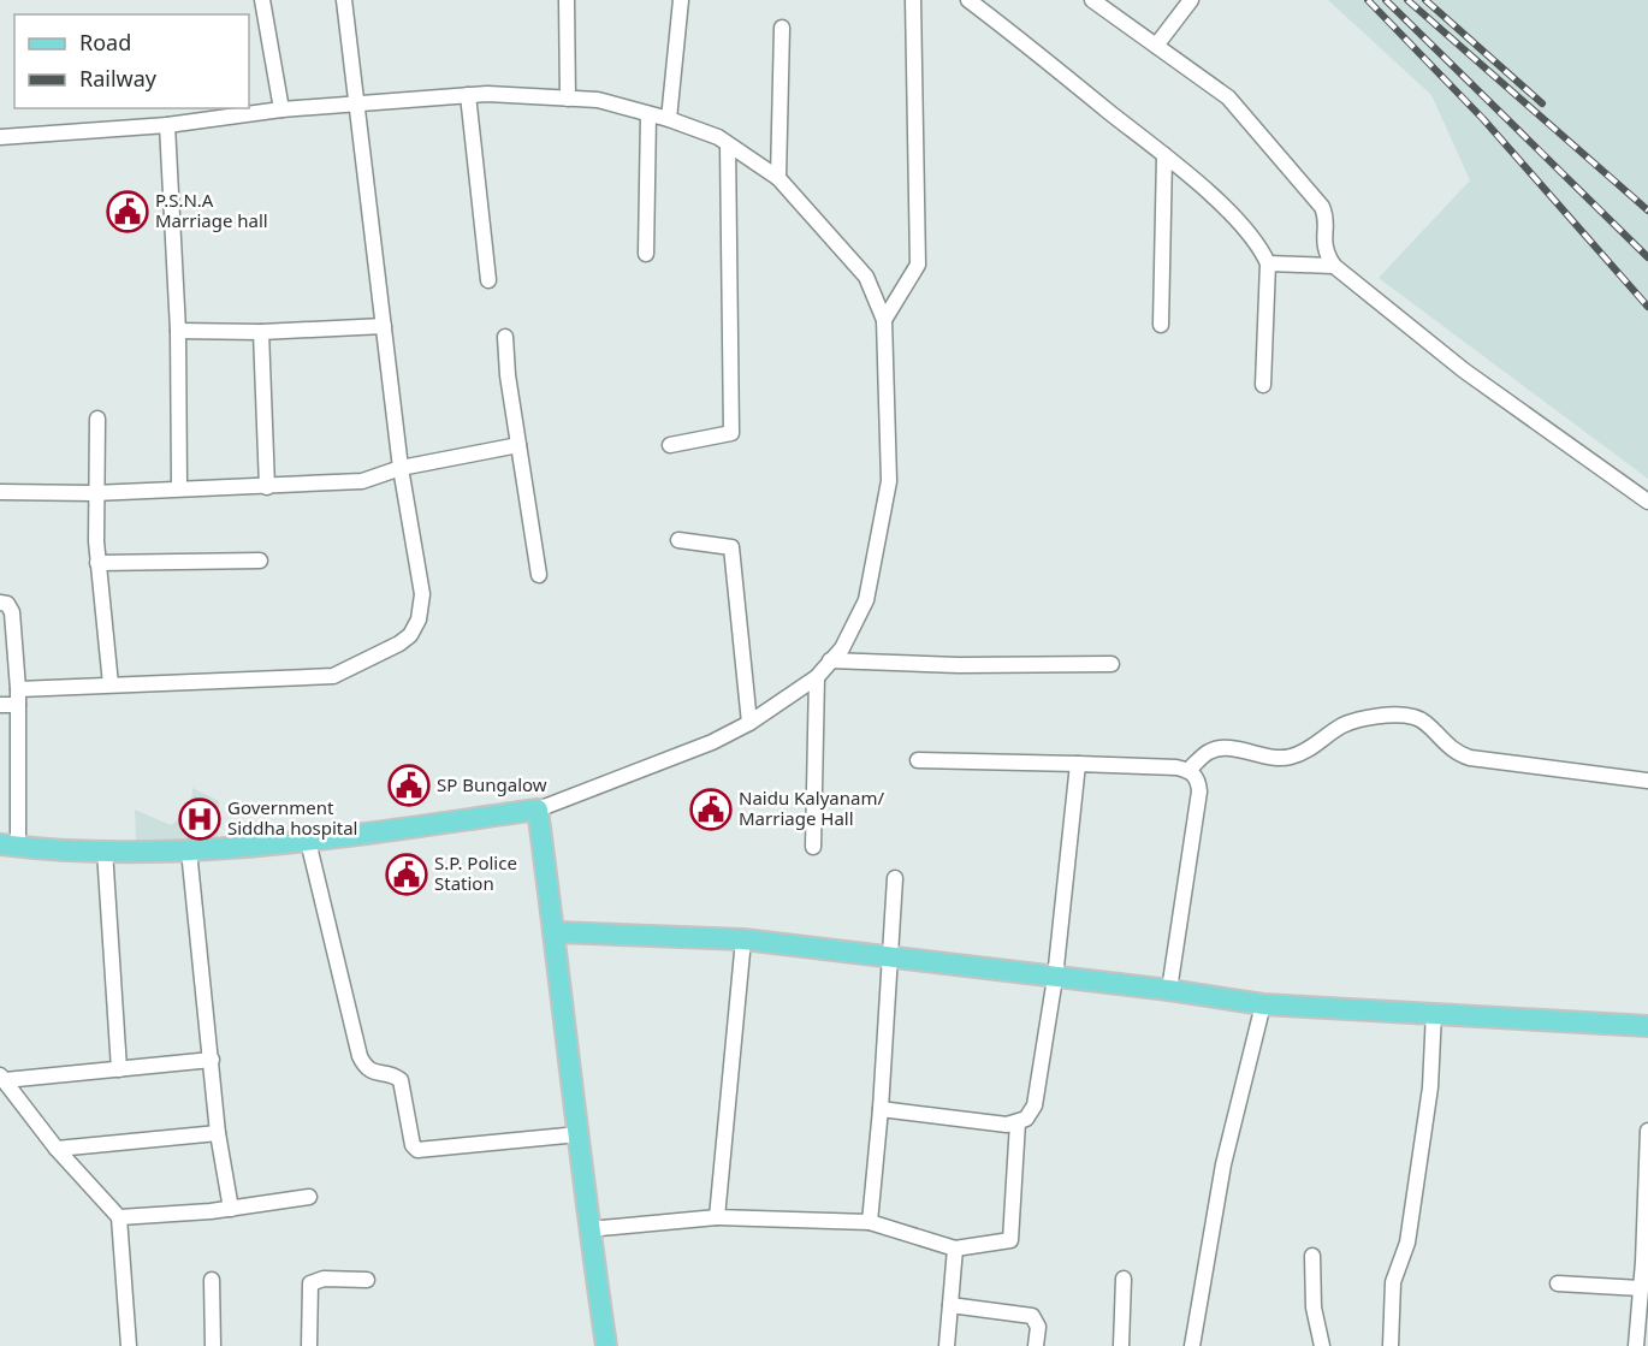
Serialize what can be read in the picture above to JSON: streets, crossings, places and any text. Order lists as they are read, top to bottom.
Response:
{
  "places": {
    "public building": [
      "P.S.N.A Marriage hall",
      "SP Bungalow",
      "Naidu Kalyanam/ Marriage Hall",
      "S.P. Police Station"
    ],
    "hospital": ["Government Siddha hospital"]
  },
  "legend": ["Road", "Railway"]
}
